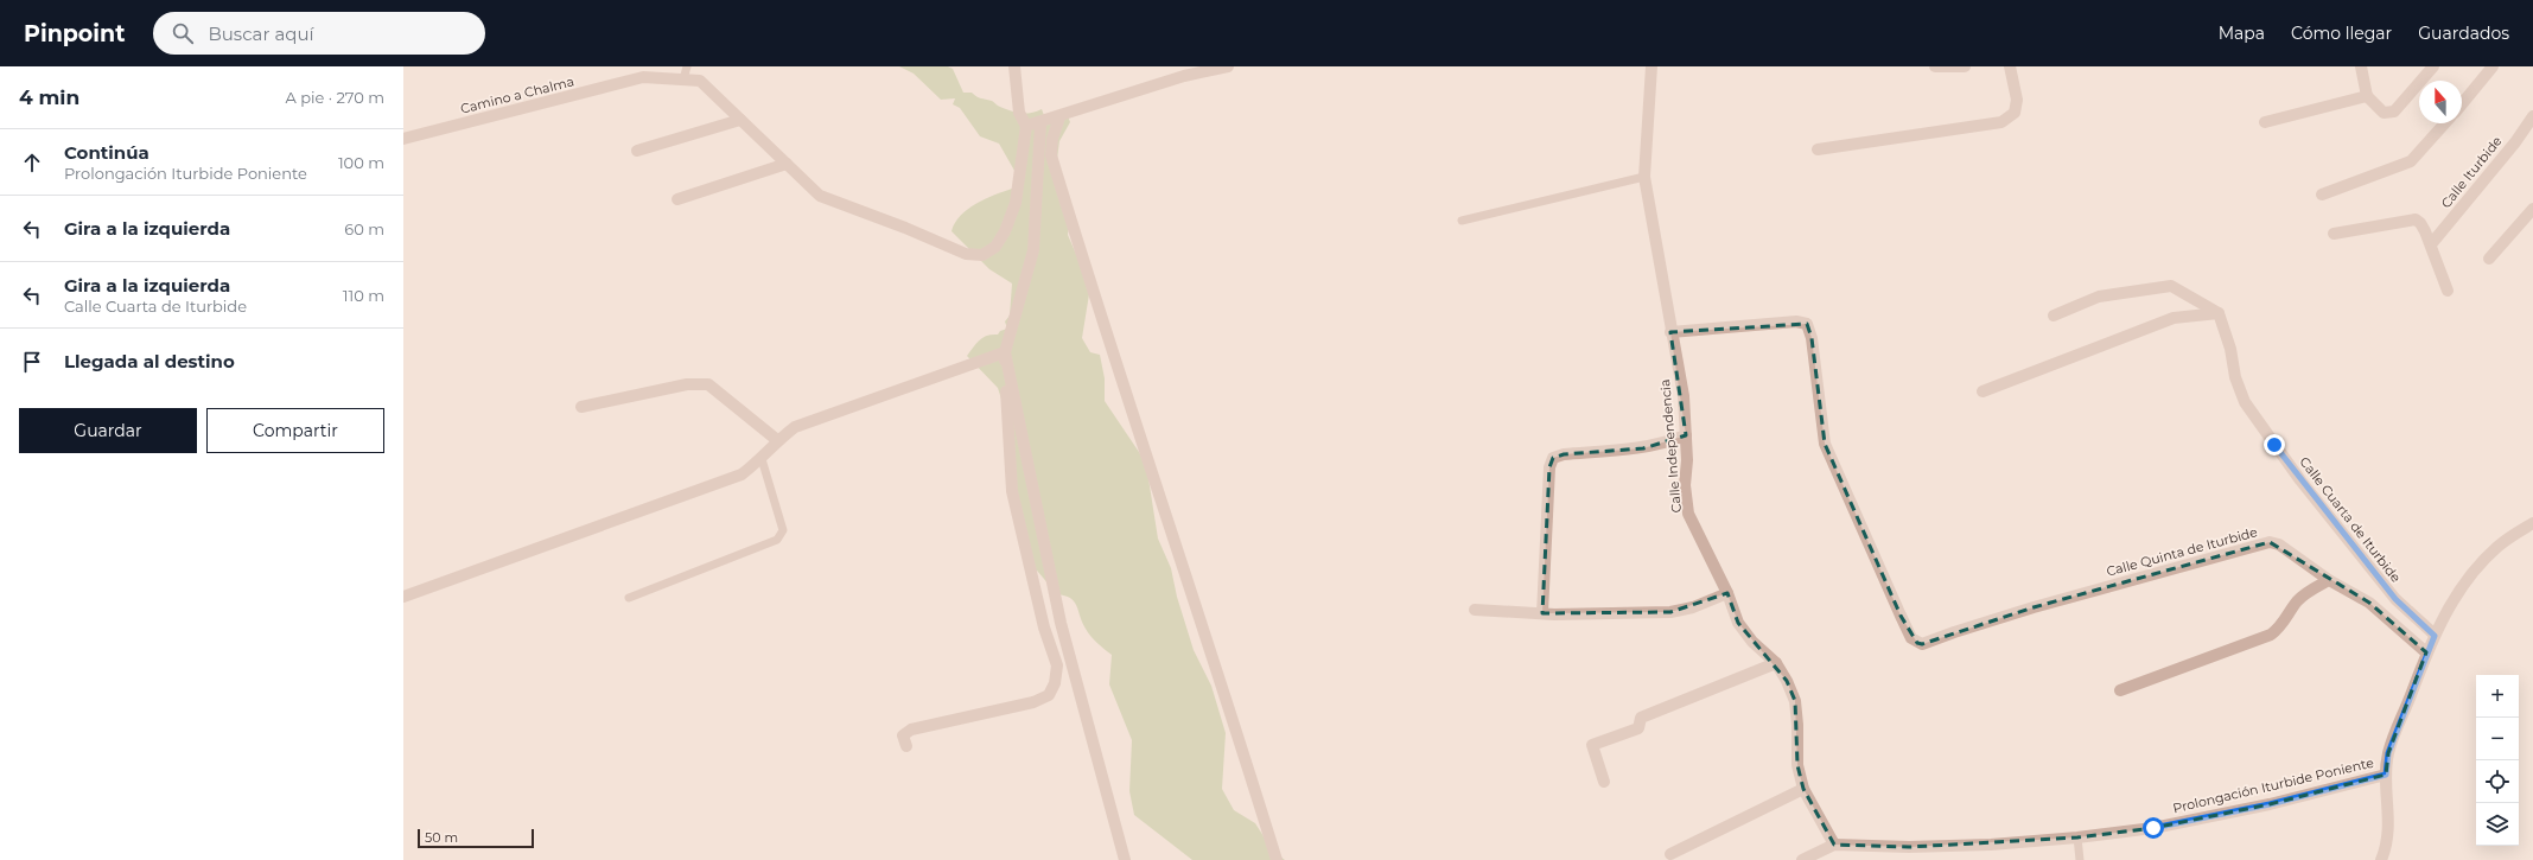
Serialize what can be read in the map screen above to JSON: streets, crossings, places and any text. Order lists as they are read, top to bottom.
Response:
{
  "streets": {
    "street": [
      "Camino a Chalma",
      "Calle Iturbide",
      "Calle Independencia",
      "Calle Cuarta de Iturbide",
      "Calle Quinta de Iturbide",
      "Prolongación Iturbide Poniente"
    ]
  },
  "crossings": [
    ["Calle Independencia", "Calle Quinta de Iturbide"],
    ["Calle Independencia", "Prolongación Iturbide Poniente"]
  ],
  "scale_bar": "50 m",
  "north": "top",
  "page": {
    "header": "Pinpoint",
    "search": "Buscar aquí",
    "nav": ["Mapa", "Cómo llegar", "Guardados"],
    "heading": ["4 min", "A pie · 270 m"],
    "list": [
      ["Continúa", "Prolongación Iturbide Poniente", "100 m"],
      ["Gira a la izquierda", "60 m"],
      ["Gira a la izquierda", "Calle Cuarta de Iturbide", "110 m"],
      "Llegada al destino"
    ],
    "buttons": ["Guardar", "Compartir"],
    "map_buttons": ["+", "−"],
    "scale": "50 m"
  }
}
